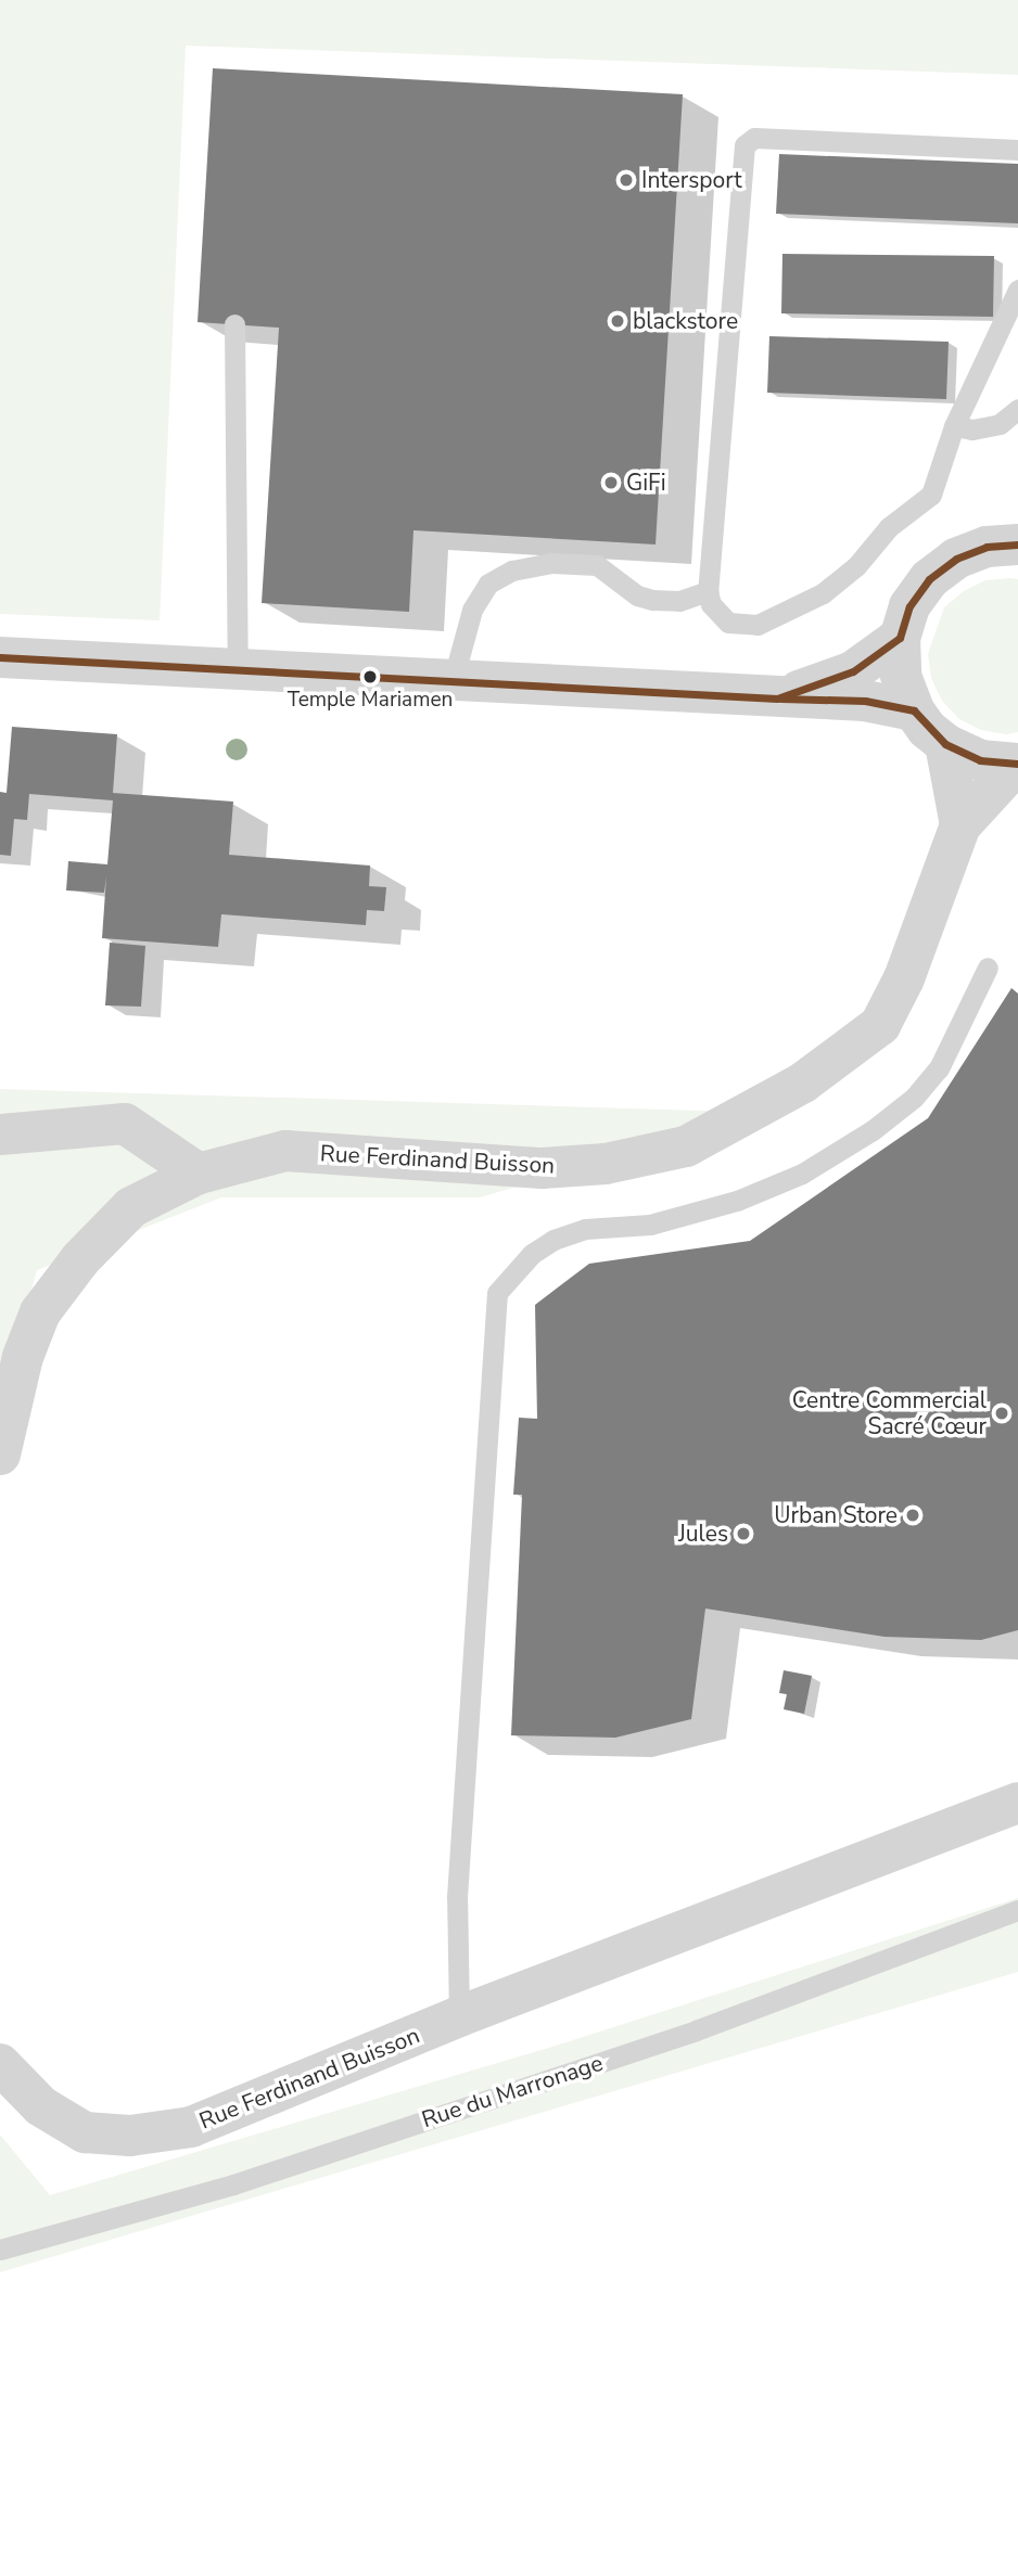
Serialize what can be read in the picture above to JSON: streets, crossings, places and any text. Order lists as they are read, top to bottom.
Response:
{
  "streets": {
    "street": ["Rue Ferdinand Buisson"],
    "lane": ["Rue du Marronage"]
  },
  "places": [
    "Intersport",
    "blackstore",
    "GiFi",
    "Temple Mariamen",
    "Centre Commercial Sacré Cœur",
    "Urban Store",
    "Jules"
  ]
}
